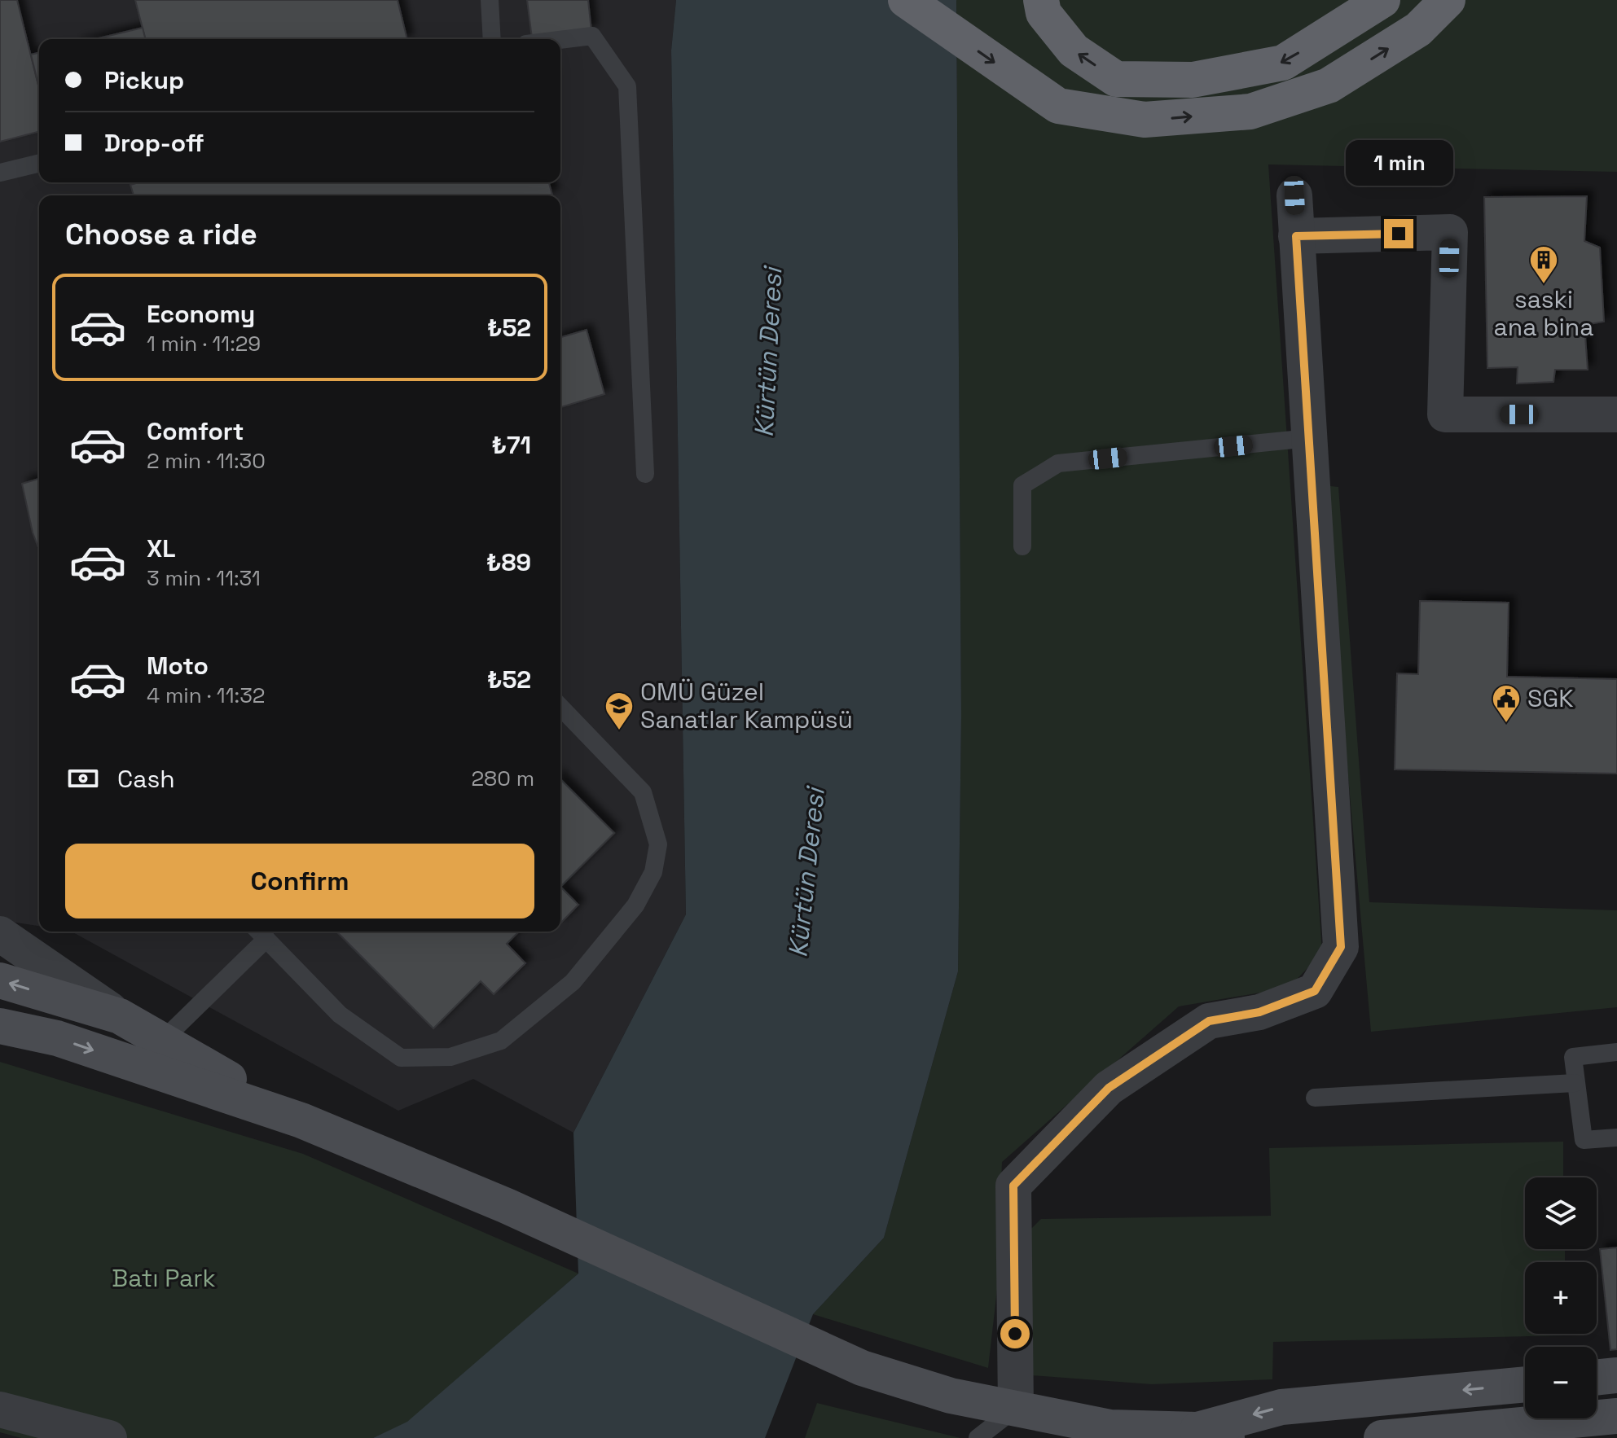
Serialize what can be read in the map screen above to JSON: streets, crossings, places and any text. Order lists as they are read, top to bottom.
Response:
{
  "water": ["Kürtün Deresi"],
  "parks": ["Batı Park"],
  "places": {
    "building": ["saski ana bina"],
    "public building": ["SGK"],
    "school or university": ["OMÜ Güzel Sanatlar Kampüsü"]
  },
  "page": {
    "banner": ["Pickup", "Drop-off"],
    "bubble": "1 min",
    "heading": "Choose a ride",
    "list": [
      {
        "name": "Economy",
        "note": "1 min · 11:29",
        "value": "₺52"
      },
      {
        "name": "Comfort",
        "note": "2 min · 11:30",
        "value": "₺71"
      },
      {
        "name": "XL",
        "note": "3 min · 11:31",
        "value": "₺89"
      },
      {
        "name": "Moto",
        "note": "4 min · 11:32",
        "value": "₺52"
      }
    ],
    "pay": ["Cash", "280 m"],
    "buttons": "Confirm",
    "map_buttons": ["+", "−"]
  }
}
